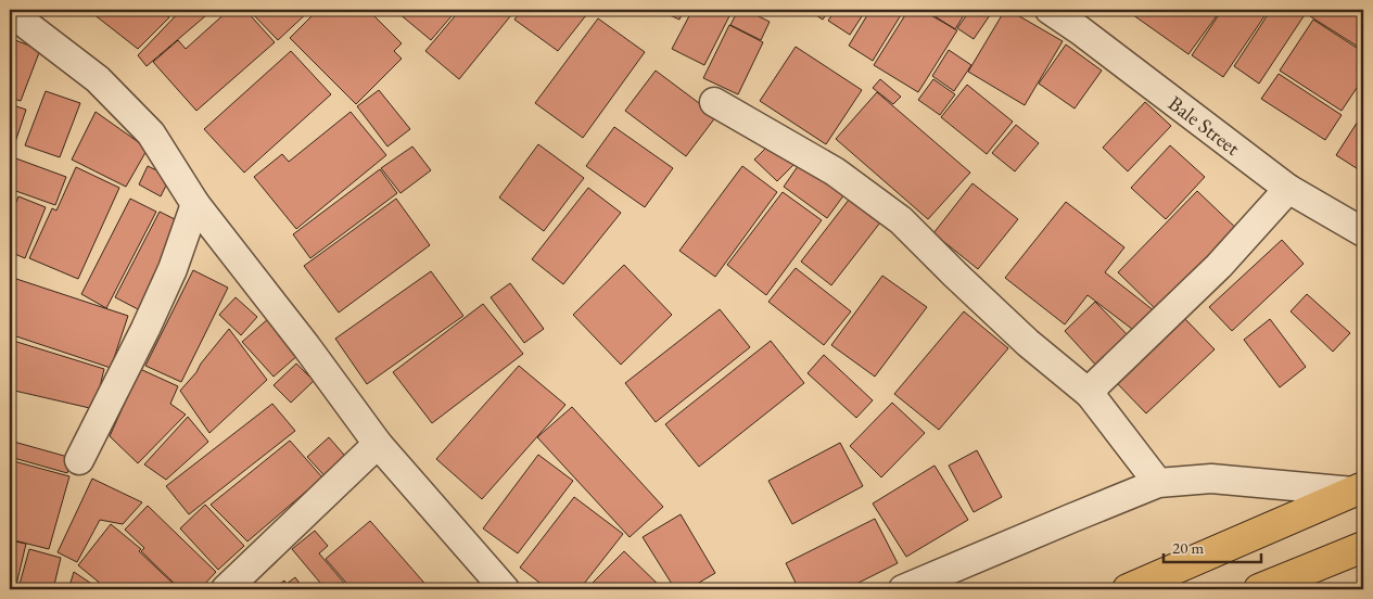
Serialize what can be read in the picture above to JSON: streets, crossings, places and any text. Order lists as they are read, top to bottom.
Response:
{
  "streets": {
    "street": ["Bale Street"]
  },
  "scale_bar": "20 m"
}
